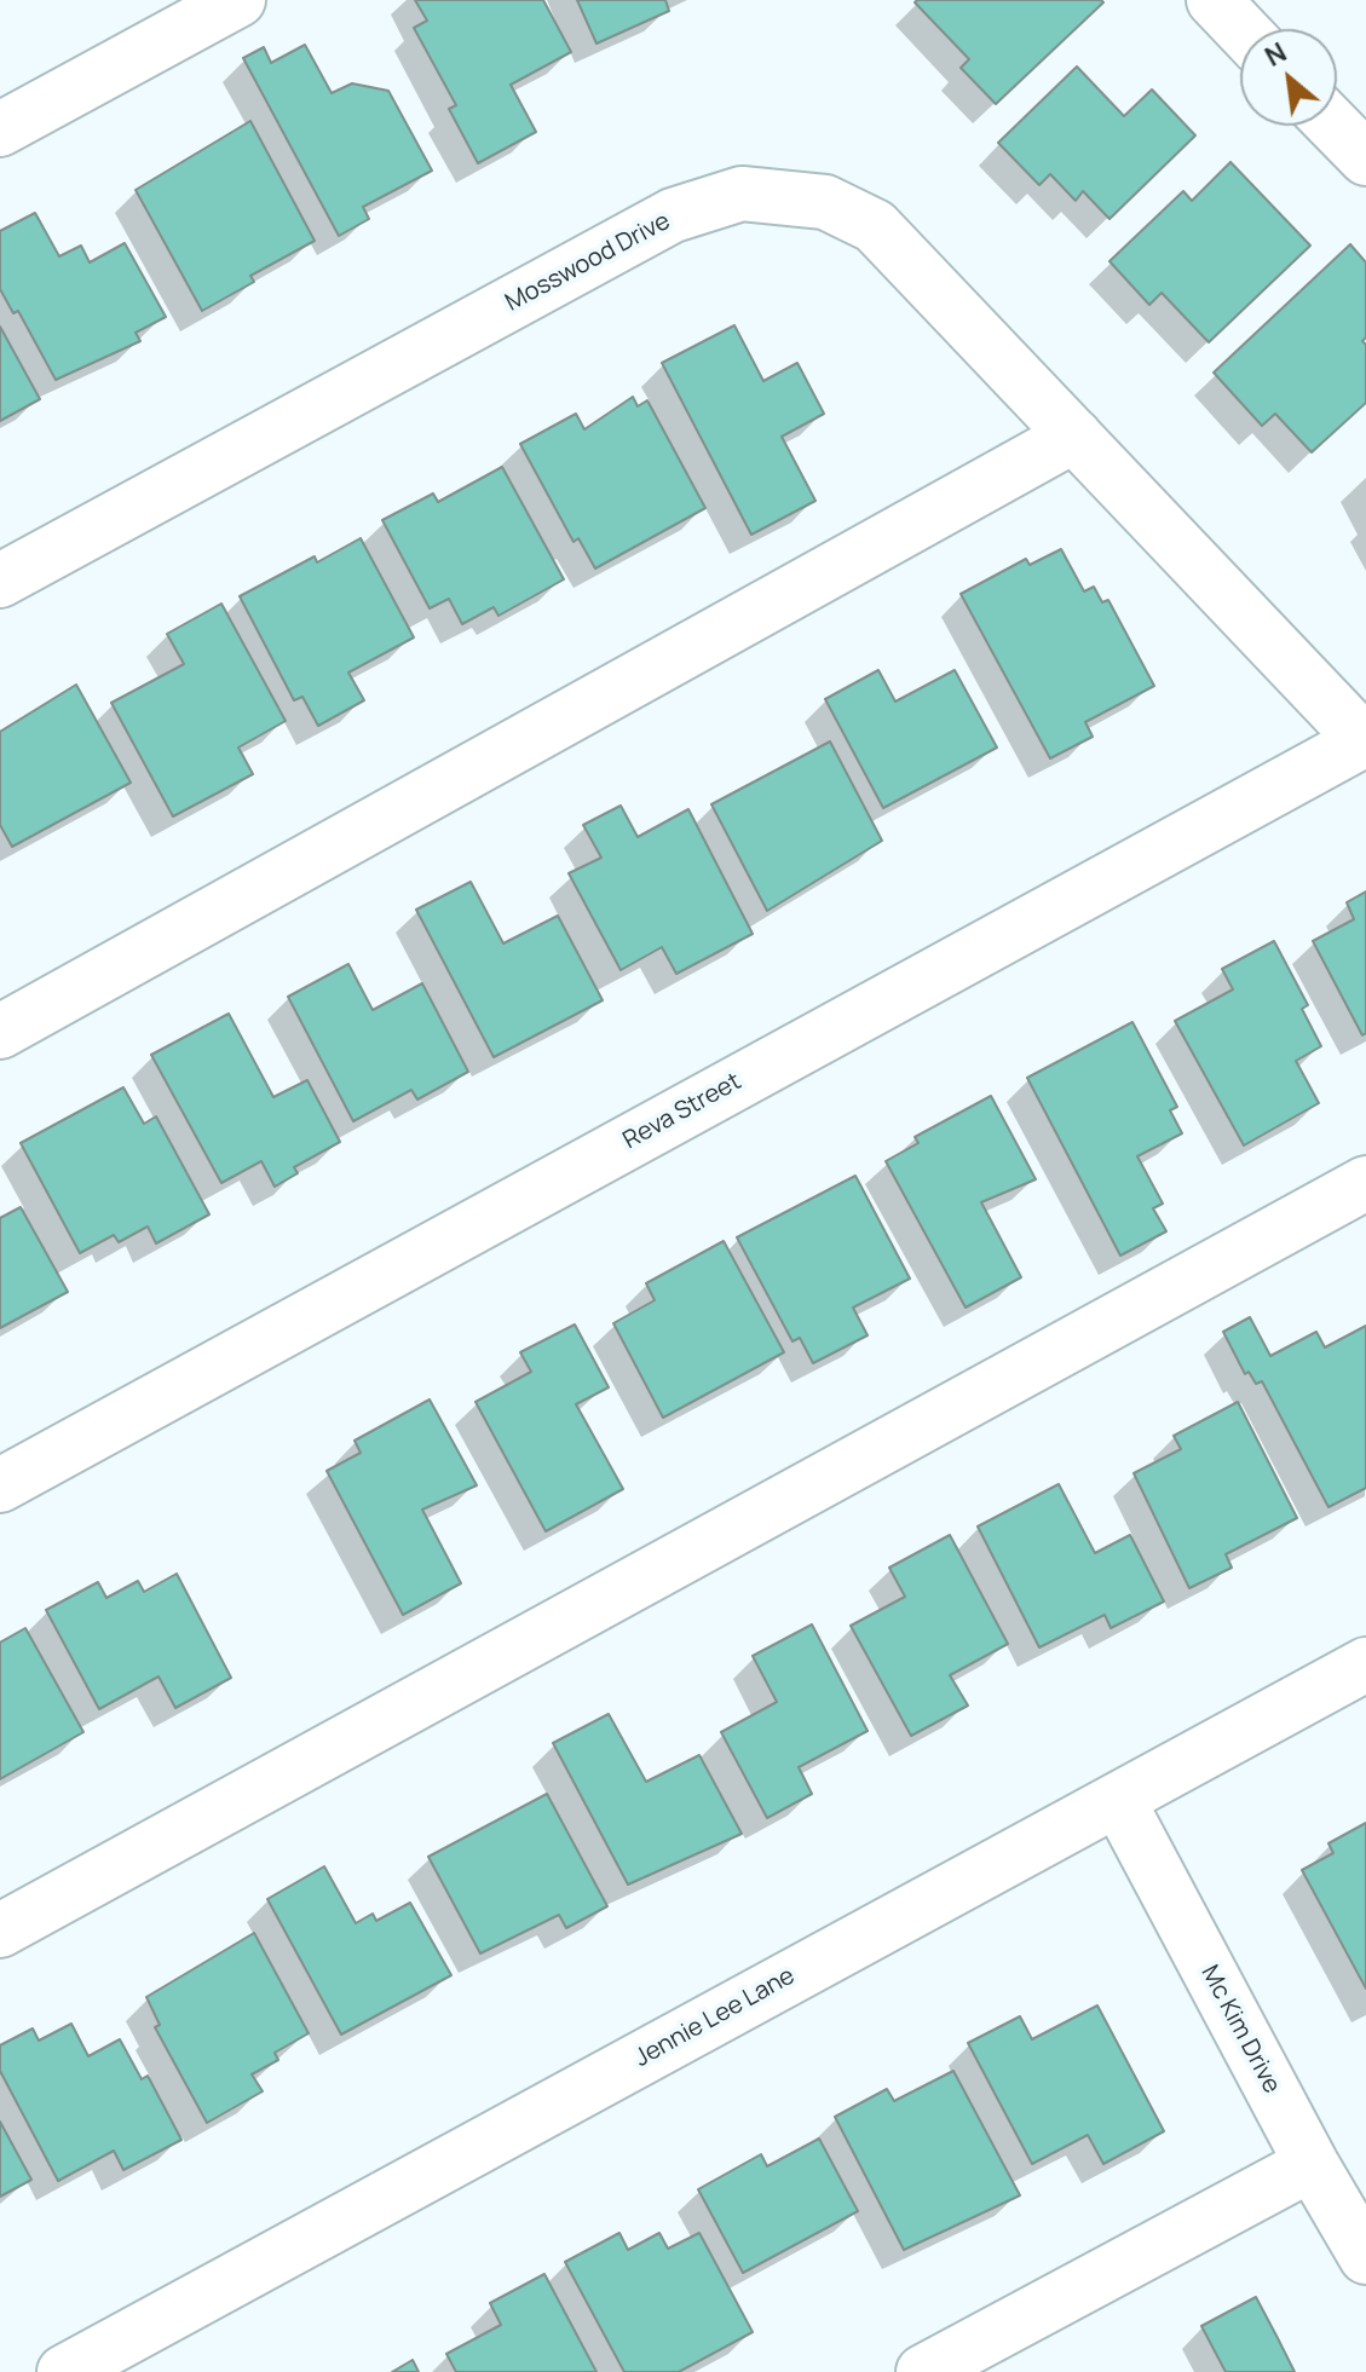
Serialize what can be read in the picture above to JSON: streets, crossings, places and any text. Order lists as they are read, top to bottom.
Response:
{
  "streets": {
    "street": [
      "Mosswood Drive",
      "Reva Street",
      "Jennie Lee Lane",
      "Mc Kim Drive"
    ]
  },
  "crossings": [
    ["Mosswood Drive", "Reva Street"],
    ["Jennie Lee Lane", "Mc Kim Drive"]
  ],
  "north": "top left"
}
